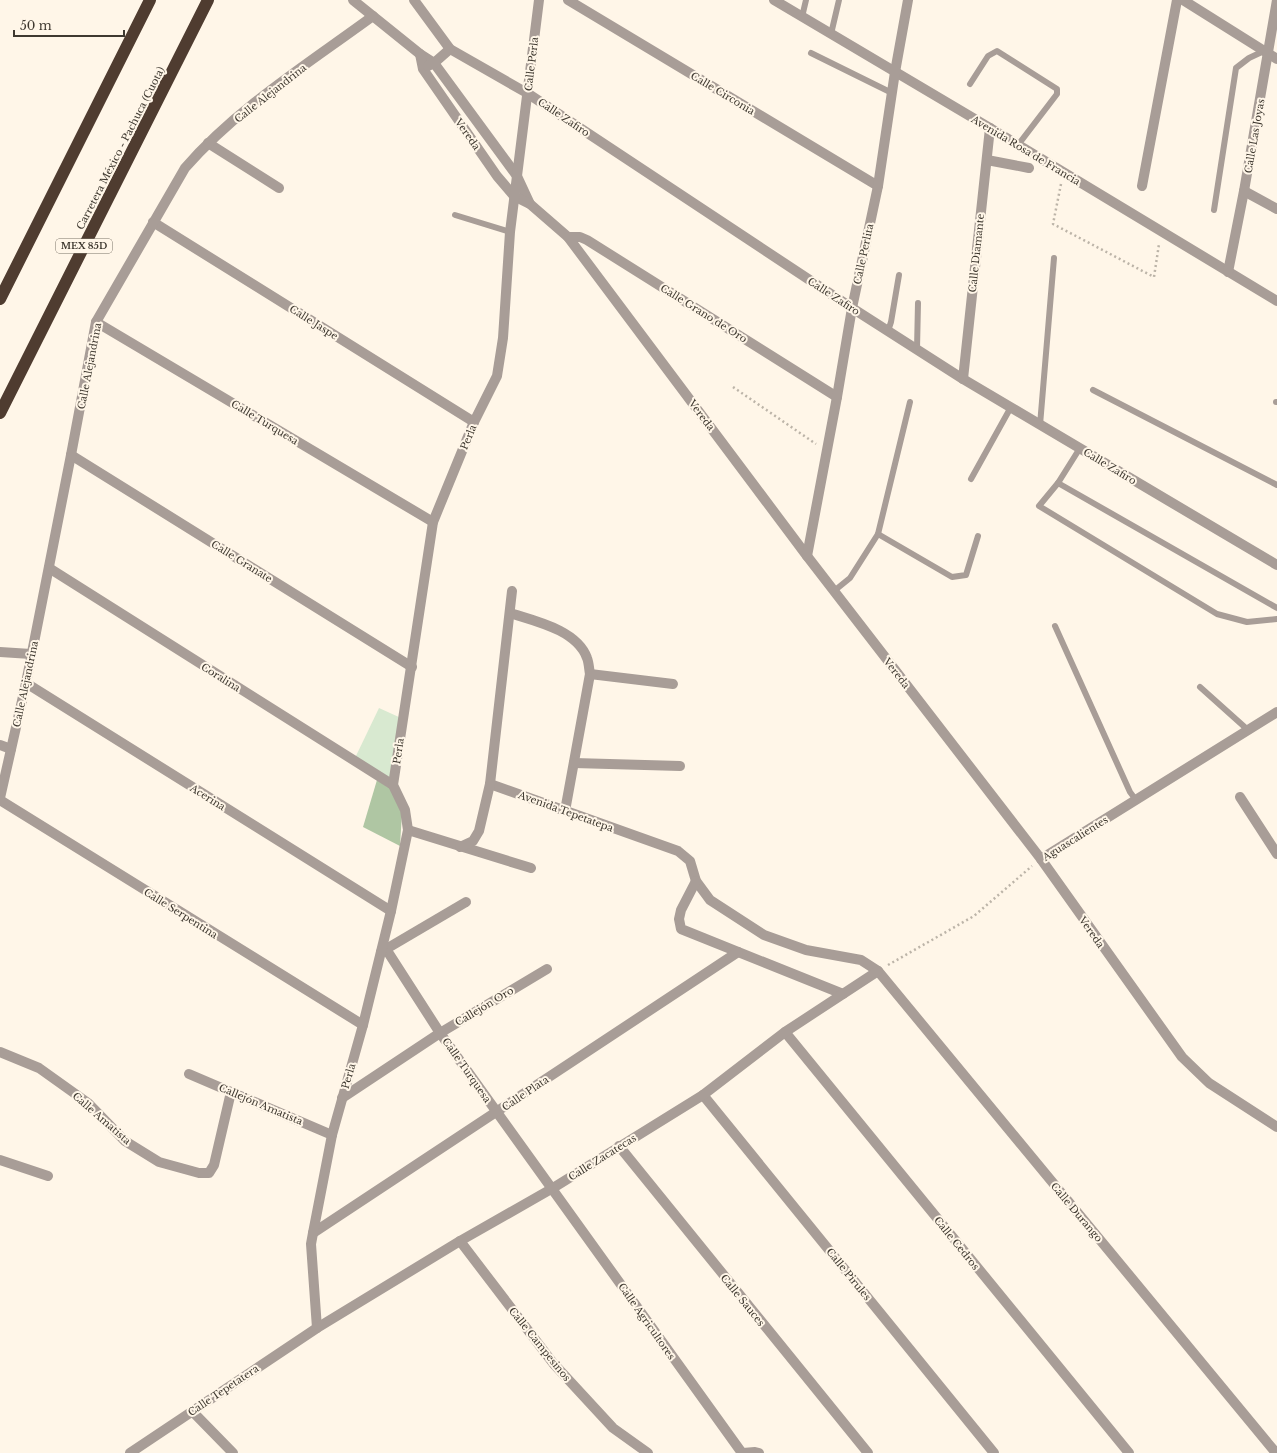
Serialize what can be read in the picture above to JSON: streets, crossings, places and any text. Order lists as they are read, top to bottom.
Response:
{
  "streets": {
    "highway": ["Carretera México - Pachuca (Cuota)", "MEX 85D"],
    "street": [
      "Calle Perla",
      "Calle Alejandrina",
      "Calle Circonia",
      "Calle Zafiro",
      "Vereda",
      "Calle Las Joyas",
      "Avenida Rosa de Francia",
      "Calle Diamante",
      "Calle Perlita",
      "Calle Grano de Oro",
      "Calle Jaspe",
      "Calle Turquesa",
      "Perla",
      "Calle Granate",
      "Coralina",
      "Acerina",
      "Avenida Tepetatepa",
      "Aguascalientes",
      "Calle Serpentina",
      "Callejón Oro",
      "Calle Plata",
      "Callejón Amatista",
      "Calle Amatista",
      "Calle Zacatecas",
      "Calle Durango",
      "Calle Cedros",
      "Calle Pirules",
      "Calle Sauces",
      "Calle Agricultores",
      "Calle Campesinos",
      "Calle Tepetatera"
    ]
  },
  "crossings": [
    ["Calle Perla", "Calle Zafiro"],
    ["Calle Perla", "Vereda"],
    ["Calle Perla", "Perla"],
    ["Calle Alejandrina", "Vereda"],
    ["Calle Alejandrina", "Calle Jaspe"],
    ["Calle Alejandrina", "Calle Turquesa"],
    ["Calle Alejandrina", "Calle Granate"],
    ["Calle Alejandrina", "Coralina"],
    ["Calle Alejandrina", "Acerina"],
    ["Calle Alejandrina", "Calle Serpentina"],
    ["Calle Circonia", "Calle Perlita"],
    ["Calle Zafiro", "Calle Diamante"],
    ["Calle Zafiro", "Calle Perlita"],
    ["Vereda", "Calle Perlita"],
    ["Vereda", "Calle Grano de Oro"],
    ["Vereda", "Perla"],
    ["Vereda", "Aguascalientes"],
    ["Calle Las Joyas", "Avenida Rosa de Francia"],
    ["Avenida Rosa de Francia", "Calle Diamante"],
    ["Avenida Rosa de Francia", "Calle Perlita"],
    ["Calle Perlita", "Calle Grano de Oro"],
    ["Calle Jaspe", "Perla"],
    ["Calle Turquesa", "Perla"],
    ["Calle Turquesa", "Callejón Oro"],
    ["Calle Turquesa", "Calle Plata"],
    ["Calle Turquesa", "Calle Zacatecas"],
    ["Calle Turquesa", "Calle Agricultores"],
    ["Perla", "Calle Granate"],
    ["Perla", "Coralina"],
    ["Perla", "Acerina"],
    ["Perla", "Calle Serpentina"],
    ["Perla", "Callejón Oro"],
    ["Perla", "Calle Plata"],
    ["Perla", "Callejón Amatista"],
    ["Perla", "Calle Zacatecas"],
    ["Perla", "Calle Tepetatera"],
    ["Avenida Tepetatepa", "Aguascalientes"],
    ["Avenida Tepetatepa", "Calle Zacatecas"],
    ["Avenida Tepetatepa", "Calle Durango"],
    ["Aguascalientes", "Calle Zacatecas"],
    ["Aguascalientes", "Calle Durango"],
    ["Callejón Amatista", "Calle Amatista"],
    ["Calle Zacatecas", "Calle Durango"],
    ["Calle Zacatecas", "Calle Cedros"],
    ["Calle Zacatecas", "Calle Pirules"],
    ["Calle Zacatecas", "Calle Sauces"],
    ["Calle Zacatecas", "Calle Agricultores"],
    ["Calle Zacatecas", "Calle Campesinos"],
    ["Calle Zacatecas", "Calle Tepetatera"]
  ],
  "scale_bar": "50 m"
}
